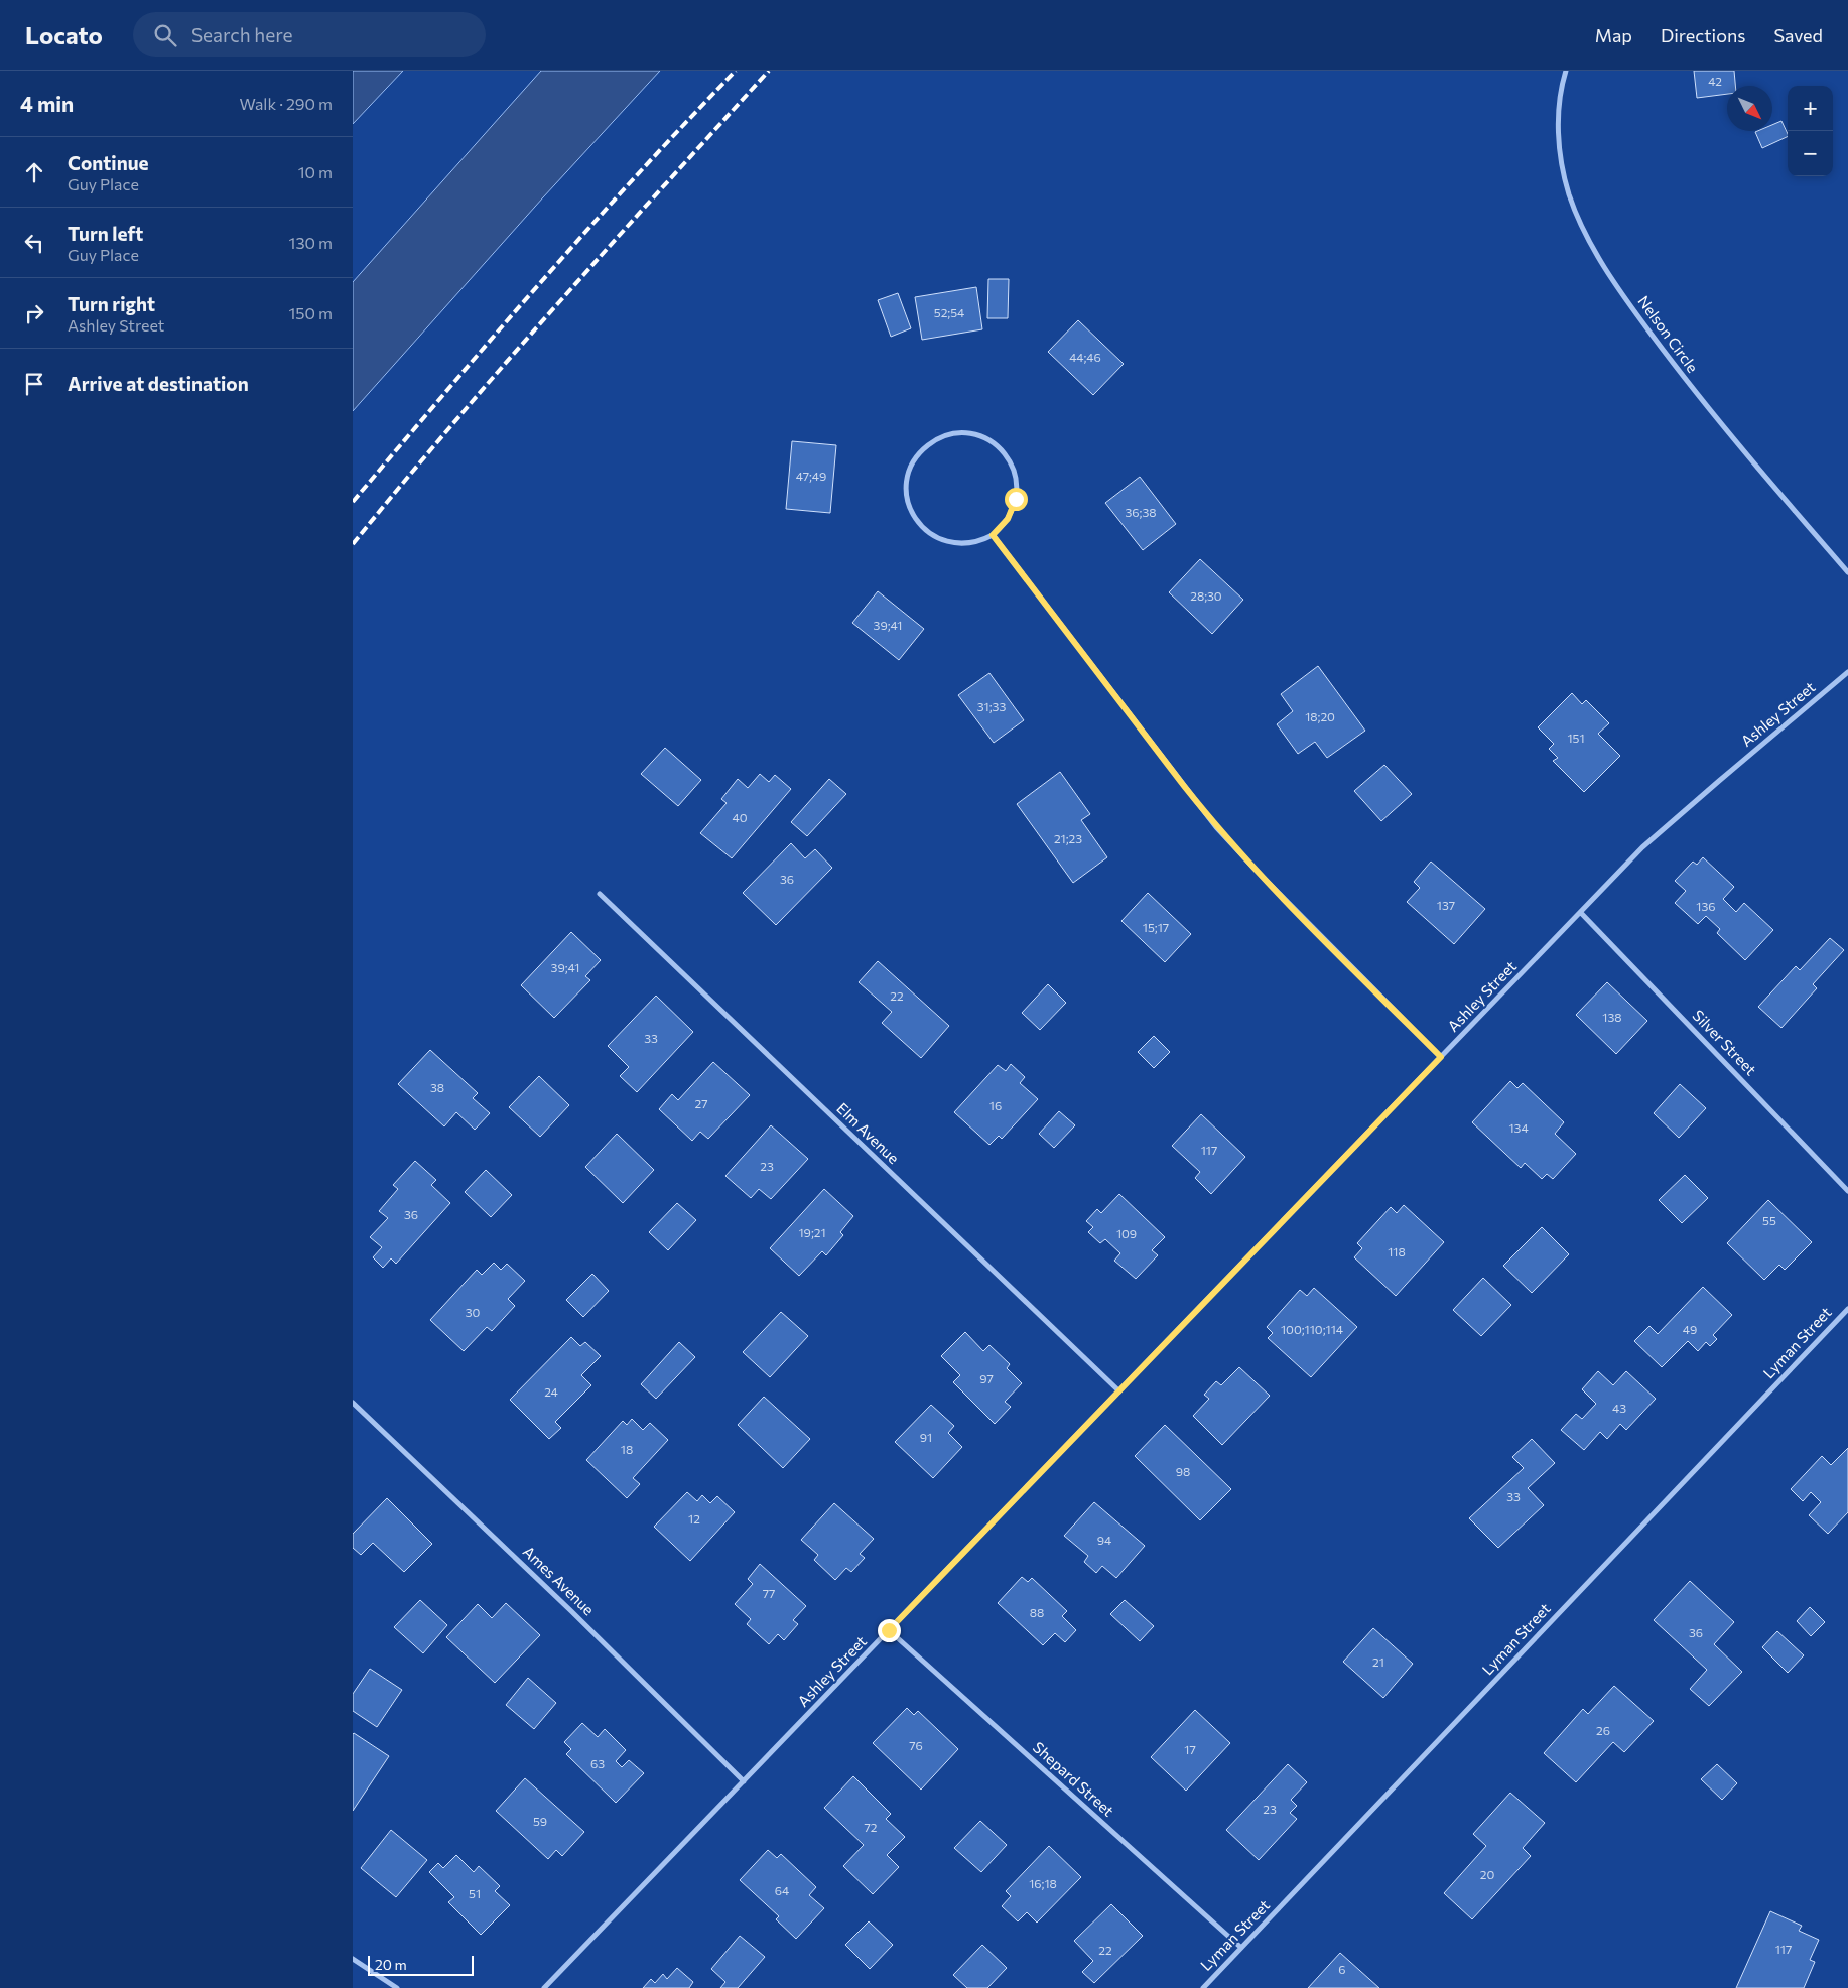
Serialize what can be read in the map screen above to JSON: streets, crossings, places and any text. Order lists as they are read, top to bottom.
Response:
{
  "streets": {
    "street": [
      "Nelson Circle",
      "Ashley Street",
      "Silver Street",
      "Elm Avenue",
      "Lyman Street",
      "Ames Avenue",
      "Shepard Street"
    ]
  },
  "crossings": [
    ["Ashley Street", "Silver Street"],
    ["Ashley Street", "Elm Avenue"],
    ["Ashley Street", "Ames Avenue"],
    ["Ashley Street", "Shepard Street"],
    ["Lyman Street", "Shepard Street"]
  ],
  "house_numbers": [
    "42",
    "52;54",
    "44;46",
    "47;49",
    "36;38",
    "28;30",
    "39;41",
    "31;33",
    "18;20",
    "151",
    "40",
    "21;23",
    "36",
    "137",
    "136",
    "15;17",
    "39;41",
    "22",
    "138",
    "33",
    "38",
    "27",
    "16",
    "134",
    "117",
    "23",
    "36",
    "55",
    "19;21",
    "109",
    "118",
    "30",
    "100;110;114",
    "49",
    "97",
    "24",
    "43",
    "91",
    "18",
    "98",
    "33",
    "12",
    "94",
    "77",
    "88",
    "36",
    "21",
    "26",
    "76",
    "17",
    "63",
    "23",
    "59",
    "72",
    "20",
    "16;18",
    "64",
    "51",
    "117",
    "22",
    "6"
  ],
  "scale_bar": "20 m",
  "north": "bottom right",
  "page": {
    "header": "Locato",
    "search": "Search here",
    "nav": ["Map", "Directions", "Saved"],
    "heading": ["4 min", "Walk · 290 m"],
    "map_buttons": ["+", "−"],
    "list": [
      ["Continue", "Guy Place", "10 m"],
      ["Turn left", "Guy Place", "130 m"],
      ["Turn right", "Ashley Street", "150 m"],
      "Arrive at destination"
    ],
    "scale": "20 m"
  }
}
